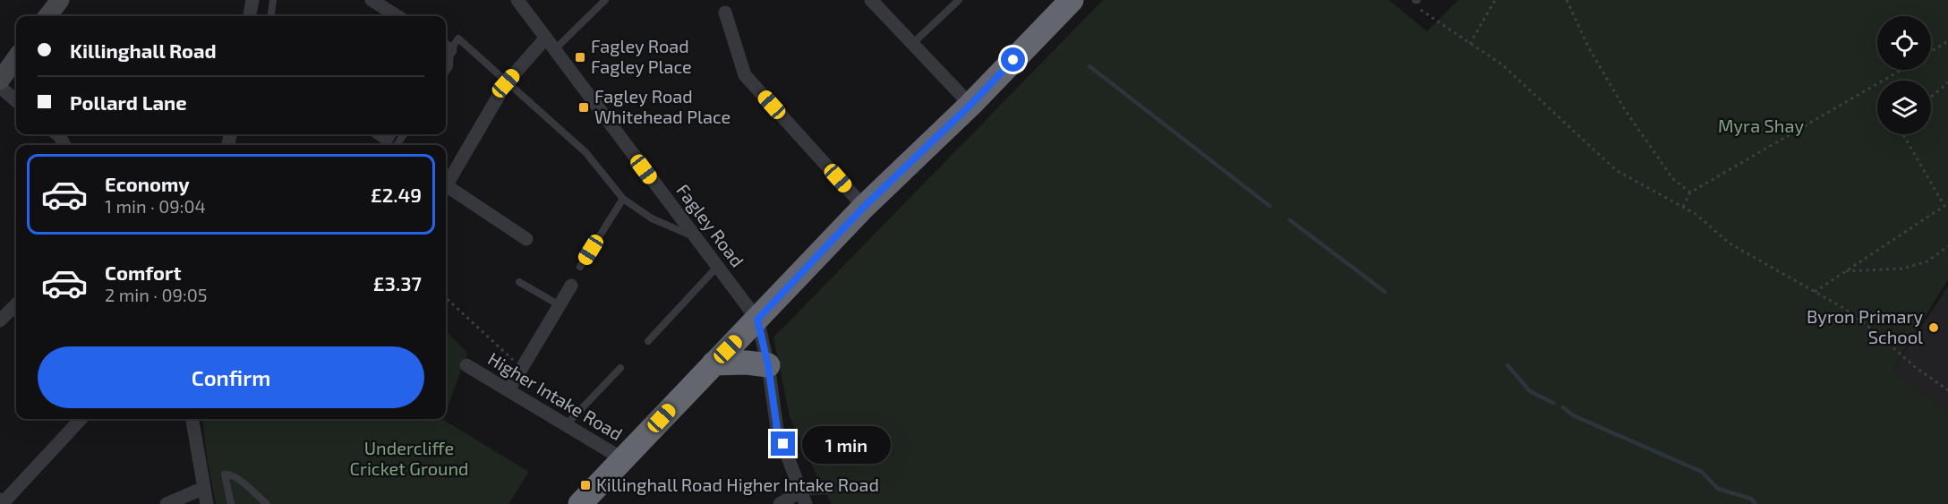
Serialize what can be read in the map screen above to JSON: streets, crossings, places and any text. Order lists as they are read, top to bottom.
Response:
{
  "streets": {
    "street": ["Fagley Road", "Higher Intake Road"]
  },
  "parks": ["Myra Shay", "Undercliffe Cricket Ground"],
  "places": {
    "transit": ["Fagley Road Fagley Place", "Fagley Road Whitehead Place", "Killinghall Road Higher Intake Road"],
    "other": ["Byron Primary School"]
  },
  "page": {
    "banner": ["Killinghall Road", "Pollard Lane"],
    "list": [
      {
        "name": "Economy",
        "note": "1 min · 09:04",
        "value": "£2.49"
      },
      {
        "name": "Comfort",
        "note": "2 min · 09:05",
        "value": "£3.37"
      }
    ],
    "buttons": "Confirm",
    "bubble": "1 min"
  }
}
